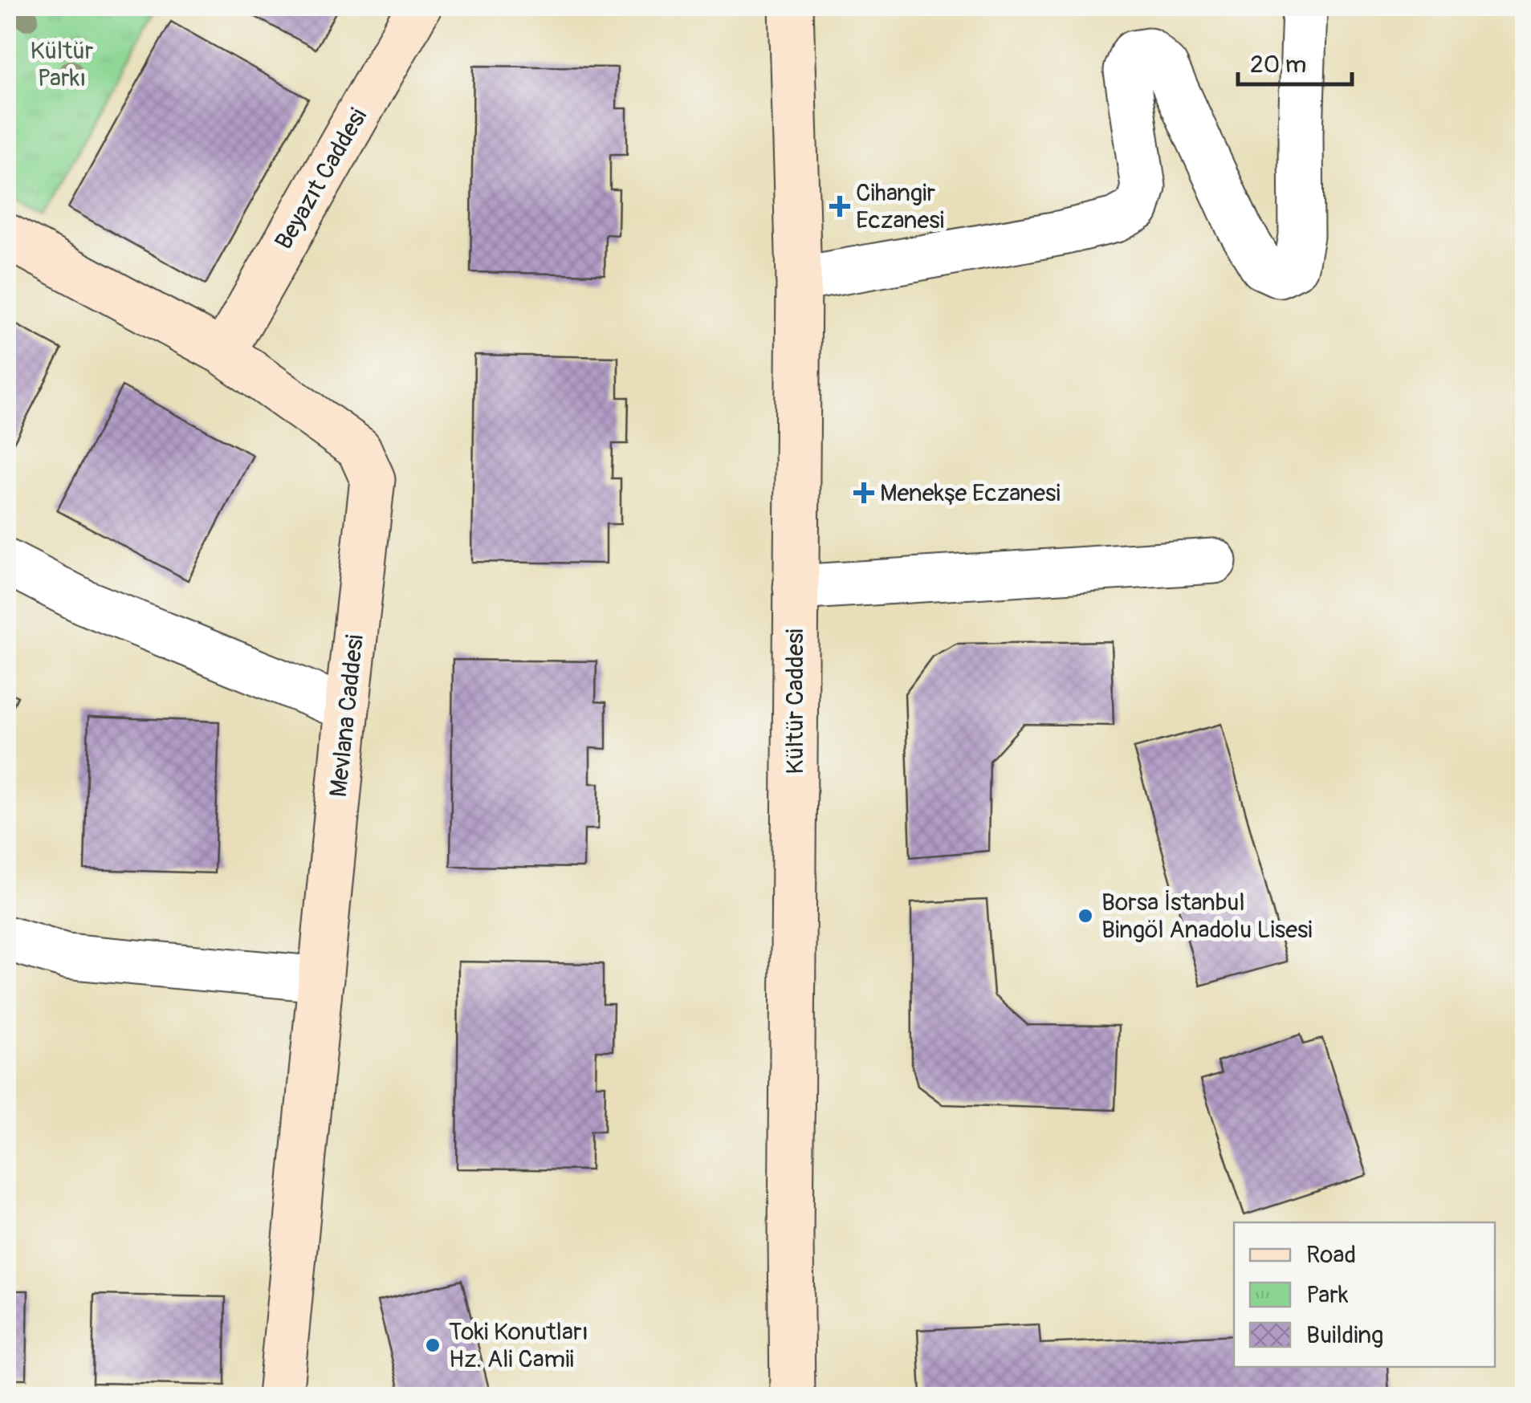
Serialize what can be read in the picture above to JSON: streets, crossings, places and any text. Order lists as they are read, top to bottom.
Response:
{
  "streets": {
    "street": ["Beyazıt Caddesi", "Kültür Caddesi", "Mevlana Caddesi"]
  },
  "crossings": [
    ["Beyazıt Caddesi", "Mevlana Caddesi"]
  ],
  "parks": ["Kültür Parkı"],
  "places": {
    "health": ["Cihangir Eczanesi", "Menekşe Eczanesi"],
    "other": ["Borsa İstanbul Bingöl Anadolu Lisesi", "Toki Konutları Hz. Ali Camii"]
  },
  "legend": ["Road", "Park", "Building"],
  "scale_bar": "20 m"
}
